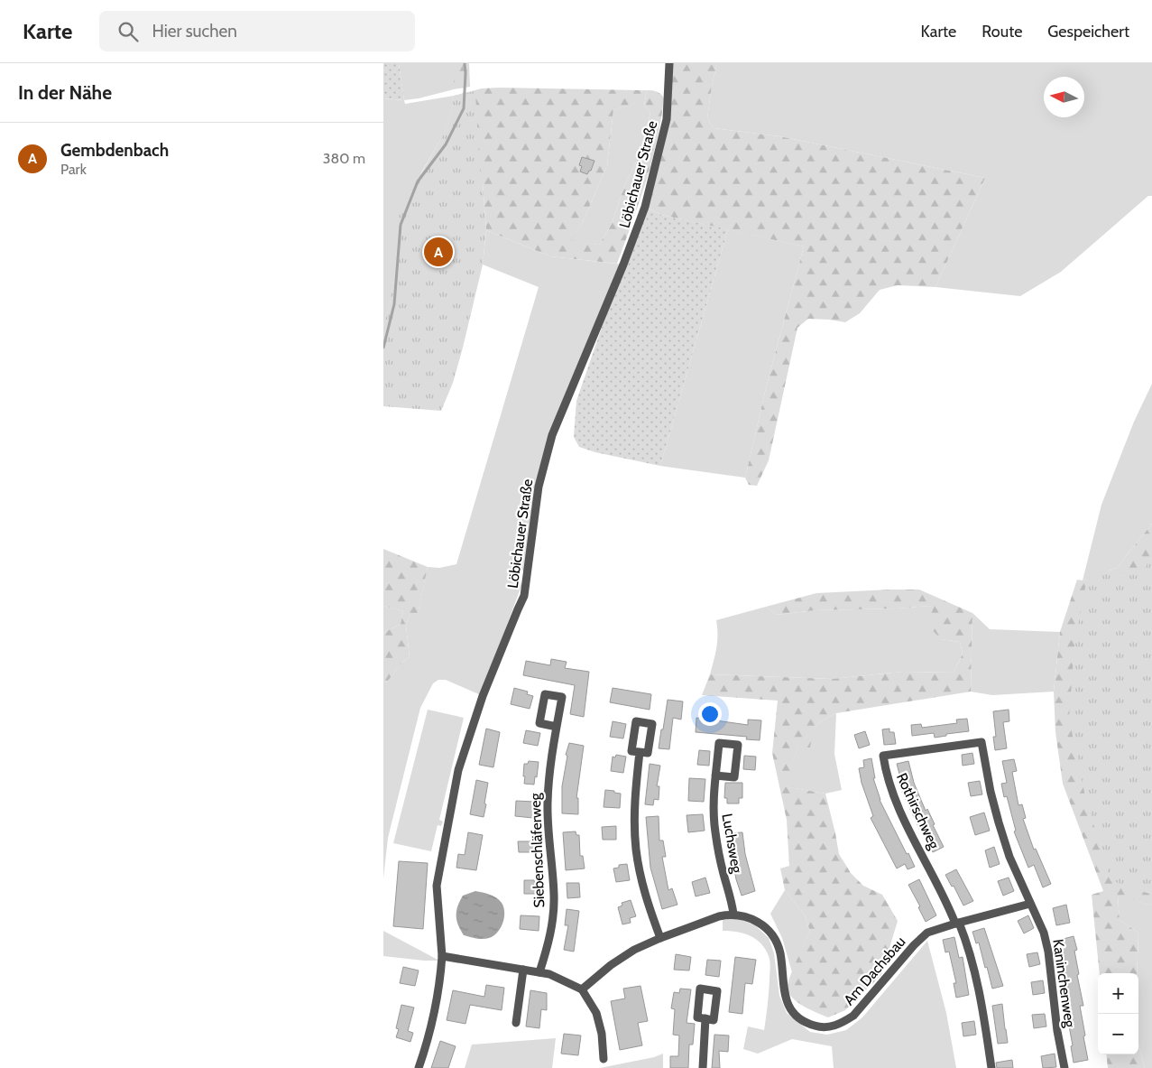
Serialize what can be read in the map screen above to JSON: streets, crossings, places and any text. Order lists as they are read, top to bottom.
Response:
{
  "streets": {
    "street": [
      "Löbichauer Straße",
      "Rothirschweg",
      "Luchsweg",
      "Siebenschläferweg",
      "Am Dachsbau",
      "Kaninchenweg"
    ]
  },
  "crossings": [
    ["Rothirschweg", "Am Dachsbau"],
    ["Rothirschweg", "Kaninchenweg"],
    ["Luchsweg", "Am Dachsbau"],
    ["Am Dachsbau", "Kaninchenweg"]
  ],
  "north": "left",
  "page": {
    "header": "Karte",
    "search": "Hier suchen",
    "nav": ["Karte", "Route", "Gespeichert"],
    "heading": "In der Nähe",
    "list": [
      {
        "mark": "A",
        "name": "Gembdenbach",
        "note": "Park",
        "value": "380 m"
      }
    ],
    "pins": "A",
    "map_buttons": ["+", "−"]
  }
}
